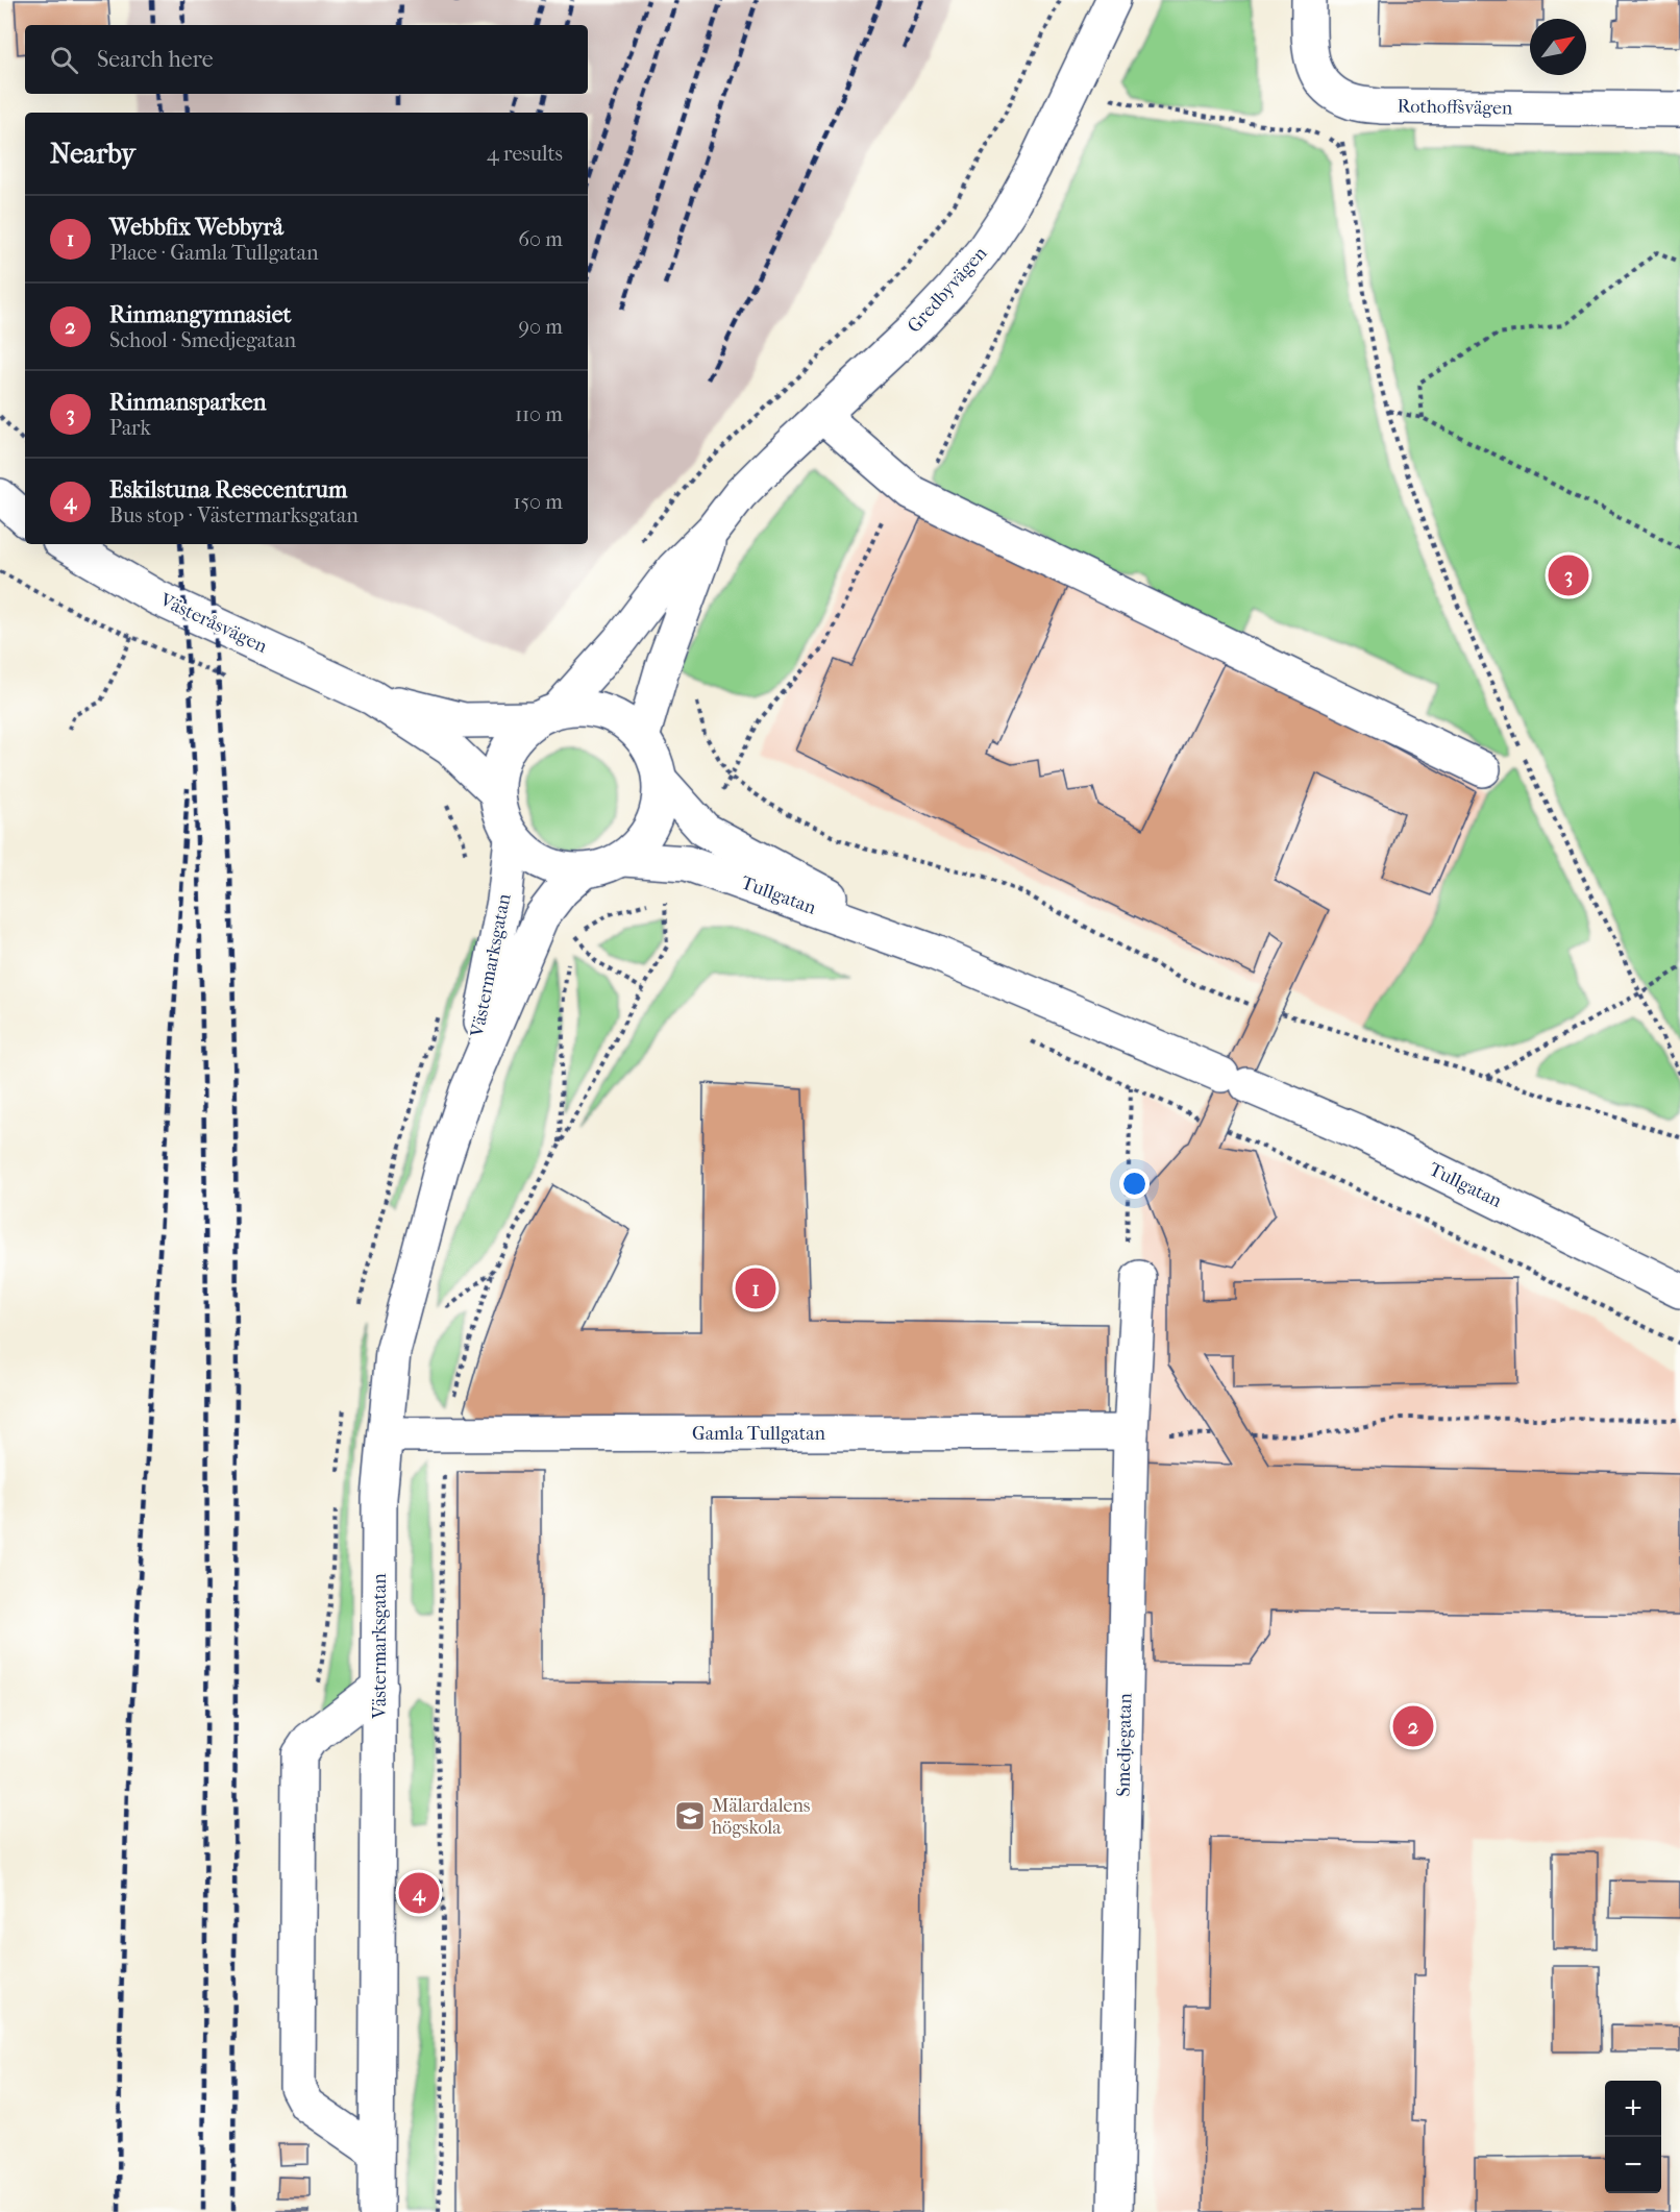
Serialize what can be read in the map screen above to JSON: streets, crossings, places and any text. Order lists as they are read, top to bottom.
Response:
{
  "streets": {
    "street": [
      "Rothoffsvägen",
      "Gredbyvägen",
      "Västeråsvägen",
      "Tullgatan",
      "Västermarksgatan",
      "Gamla Tullgatan",
      "Smedjegatan"
    ]
  },
  "crossings": [
    ["Gredbyvägen", "Västeråsvägen"],
    ["Gredbyvägen", "Tullgatan"],
    ["Gredbyvägen", "Västermarksgatan"],
    ["Västeråsvägen", "Tullgatan"],
    ["Västeråsvägen", "Västermarksgatan"],
    ["Tullgatan", "Västermarksgatan"],
    ["Västermarksgatan", "Gamla Tullgatan"],
    ["Gamla Tullgatan", "Smedjegatan"]
  ],
  "places": {
    "school or university": ["Mälardalens högskola"]
  },
  "north": "top right",
  "page": {
    "search": "Search here",
    "heading": ["Nearby", "4 results"],
    "list": [
      {
        "mark": "1",
        "name": "Webbfix Webbyrå",
        "note": "Place · Gamla Tullgatan",
        "value": "60 m"
      },
      {
        "mark": "2",
        "name": "Rinmangymnasiet",
        "note": "School · Smedjegatan",
        "value": "90 m"
      },
      {
        "mark": "3",
        "name": "Rinmansparken",
        "note": "Park",
        "value": "110 m"
      },
      {
        "mark": "4",
        "name": "Eskilstuna Resecentrum",
        "note": "Bus stop · Västermarksgatan",
        "value": "150 m"
      }
    ],
    "pins": [
      "3",
      "1",
      "2",
      "4"
    ],
    "map_buttons": ["+", "−"]
  }
}
